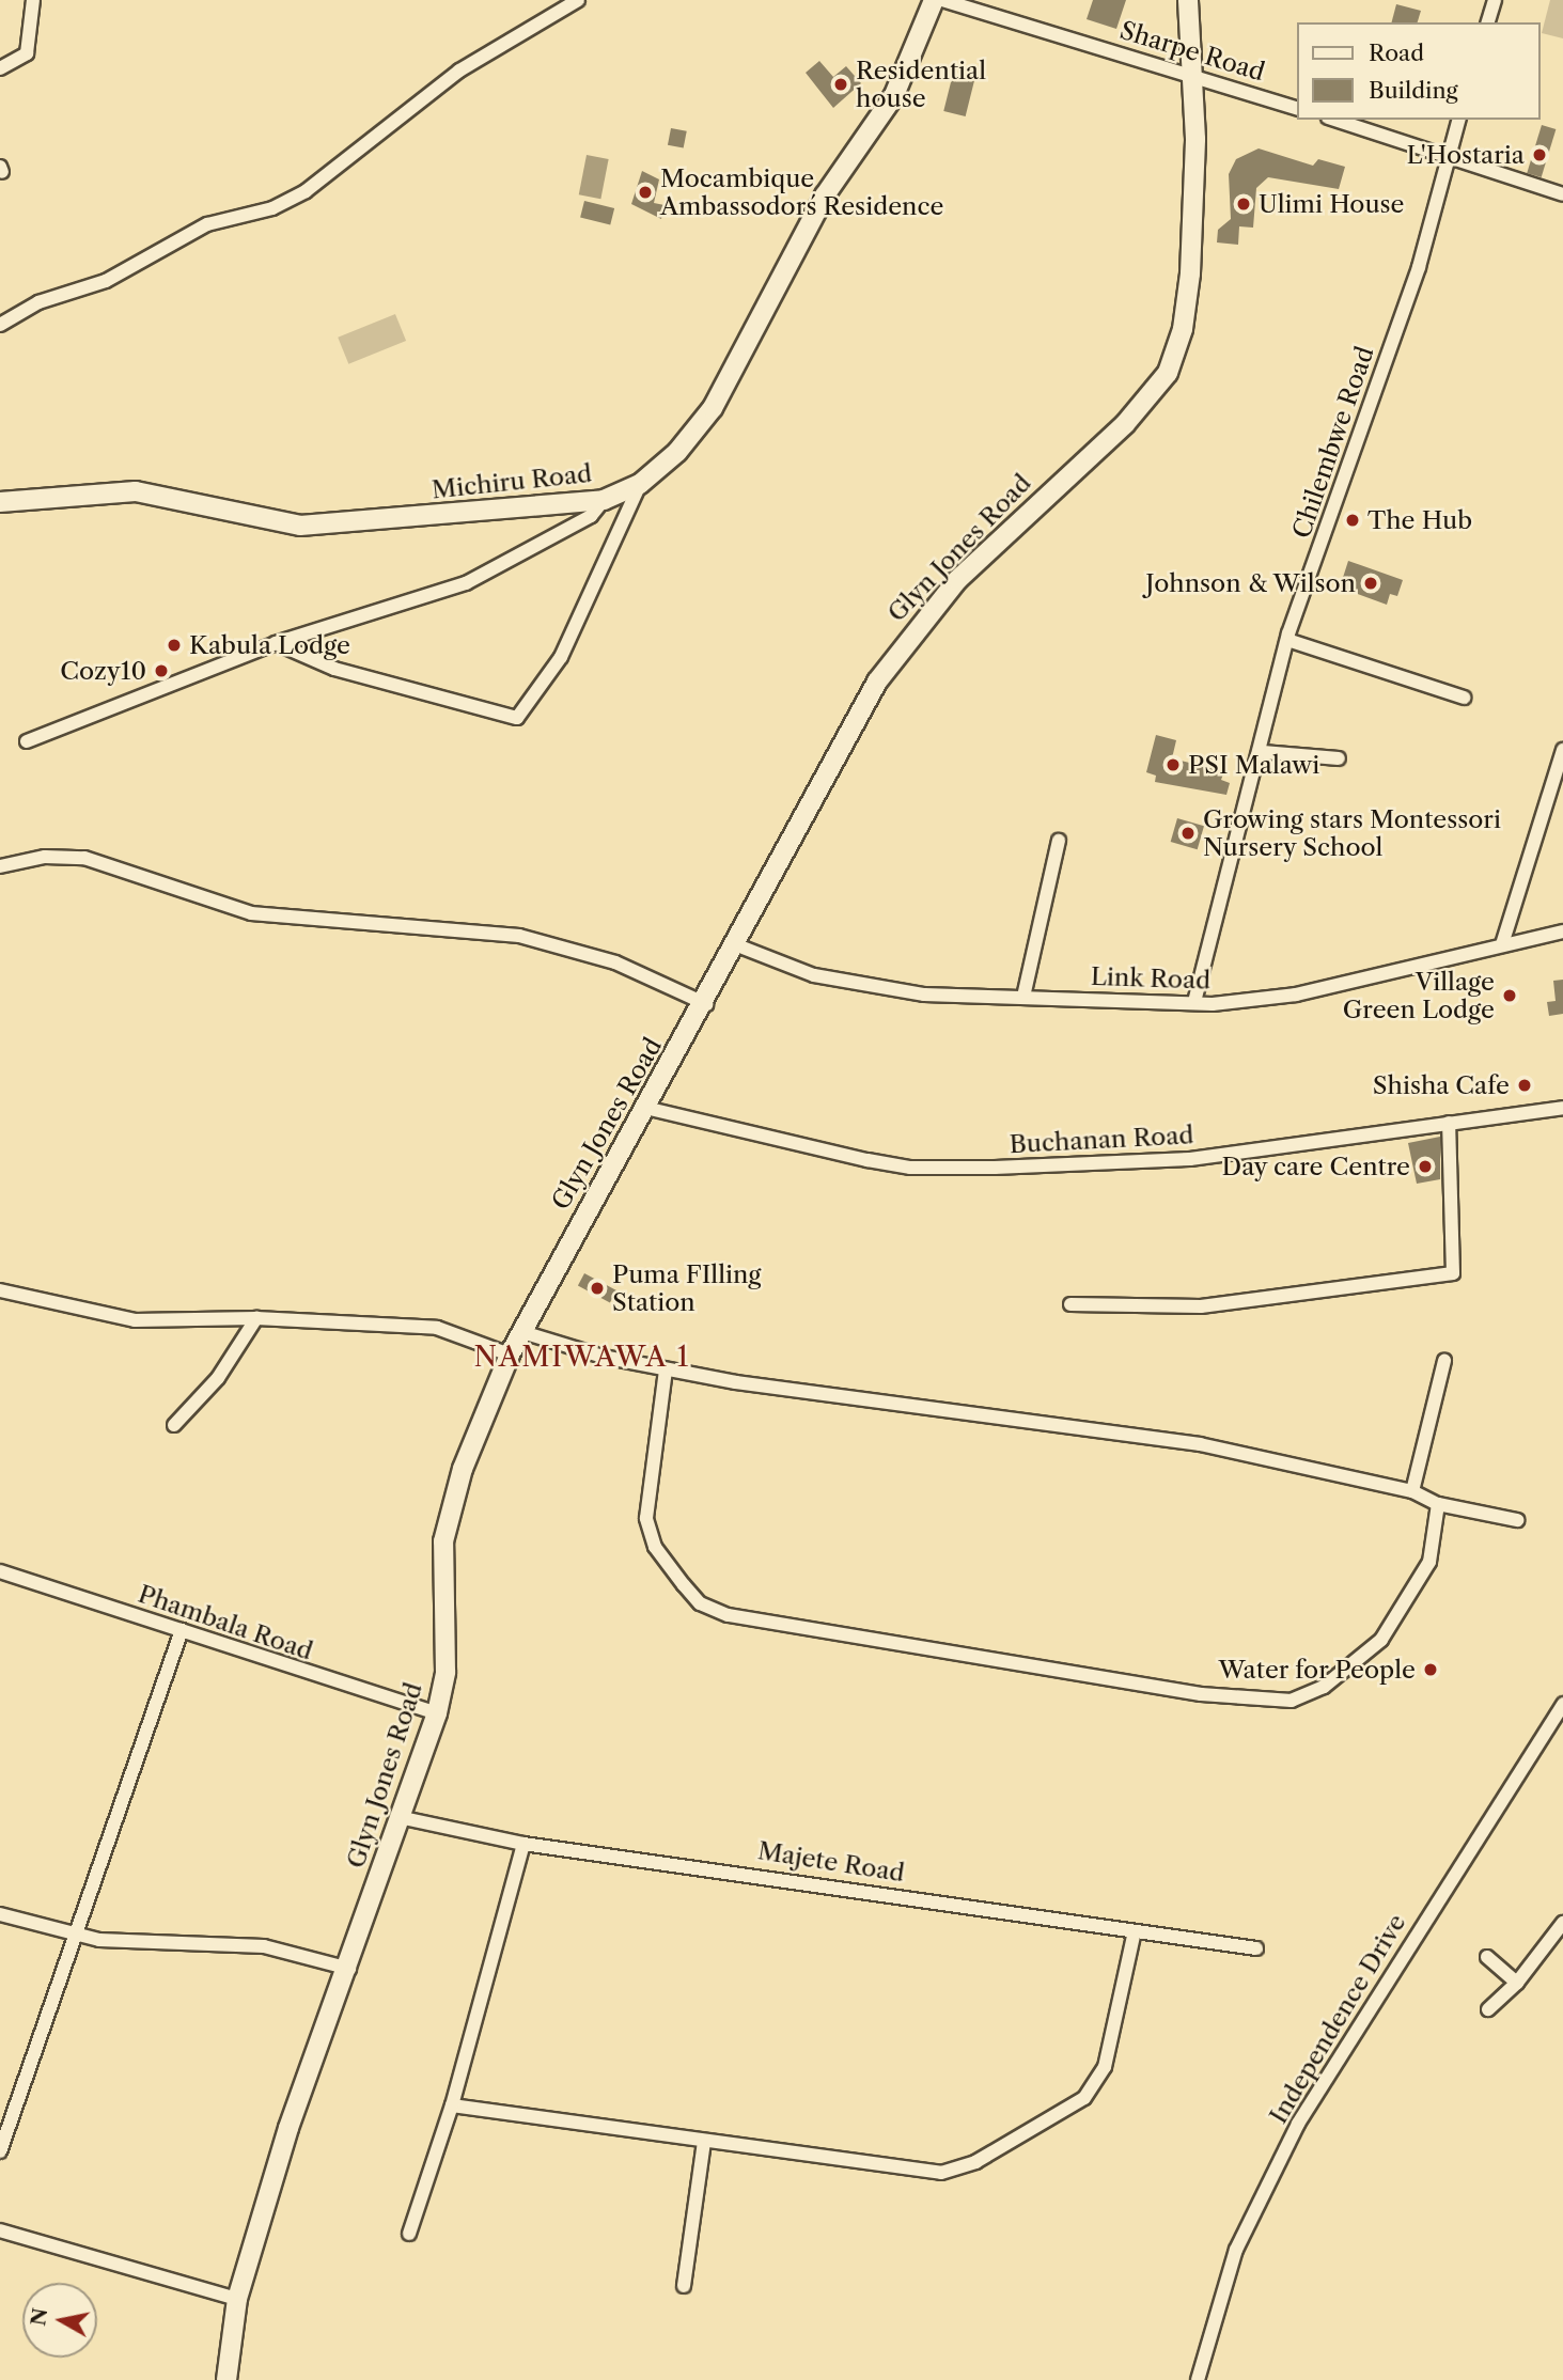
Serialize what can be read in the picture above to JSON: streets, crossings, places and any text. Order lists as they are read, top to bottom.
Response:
{
  "streets": {
    "street": [
      "Sharpe Road",
      "Chilembwe Road",
      "Michiru Road",
      "Glyn Jones Road",
      "Link Road",
      "Buchanan Road",
      "Phambala Road",
      "Majete Road",
      "Independence Drive"
    ]
  },
  "crossings": [
    ["Sharpe Road", "Glyn Jones Road"],
    ["Chilembwe Road", "Link Road"],
    ["Glyn Jones Road", "Link Road"],
    ["Glyn Jones Road", "Buchanan Road"],
    ["Glyn Jones Road", "Phambala Road"],
    ["Glyn Jones Road", "Majete Road"]
  ],
  "districts": ["NAMIWAWA 1"],
  "places": [
    "Residential house",
    "L'Hostaria",
    "Mocambique Ambassodorś Residence",
    "Ulimi House",
    "The Hub",
    "Johnson & Wilson",
    "Kabula Lodge",
    "Cozy10",
    "PSI Malawi",
    "Growing stars Montessori Nursery School",
    "Village Green Lodge",
    "Shisha Cafe",
    "Day care Centre",
    "Puma FIlling Station",
    "Water for People"
  ],
  "legend": ["Road", "Building"],
  "north": "left"
}
